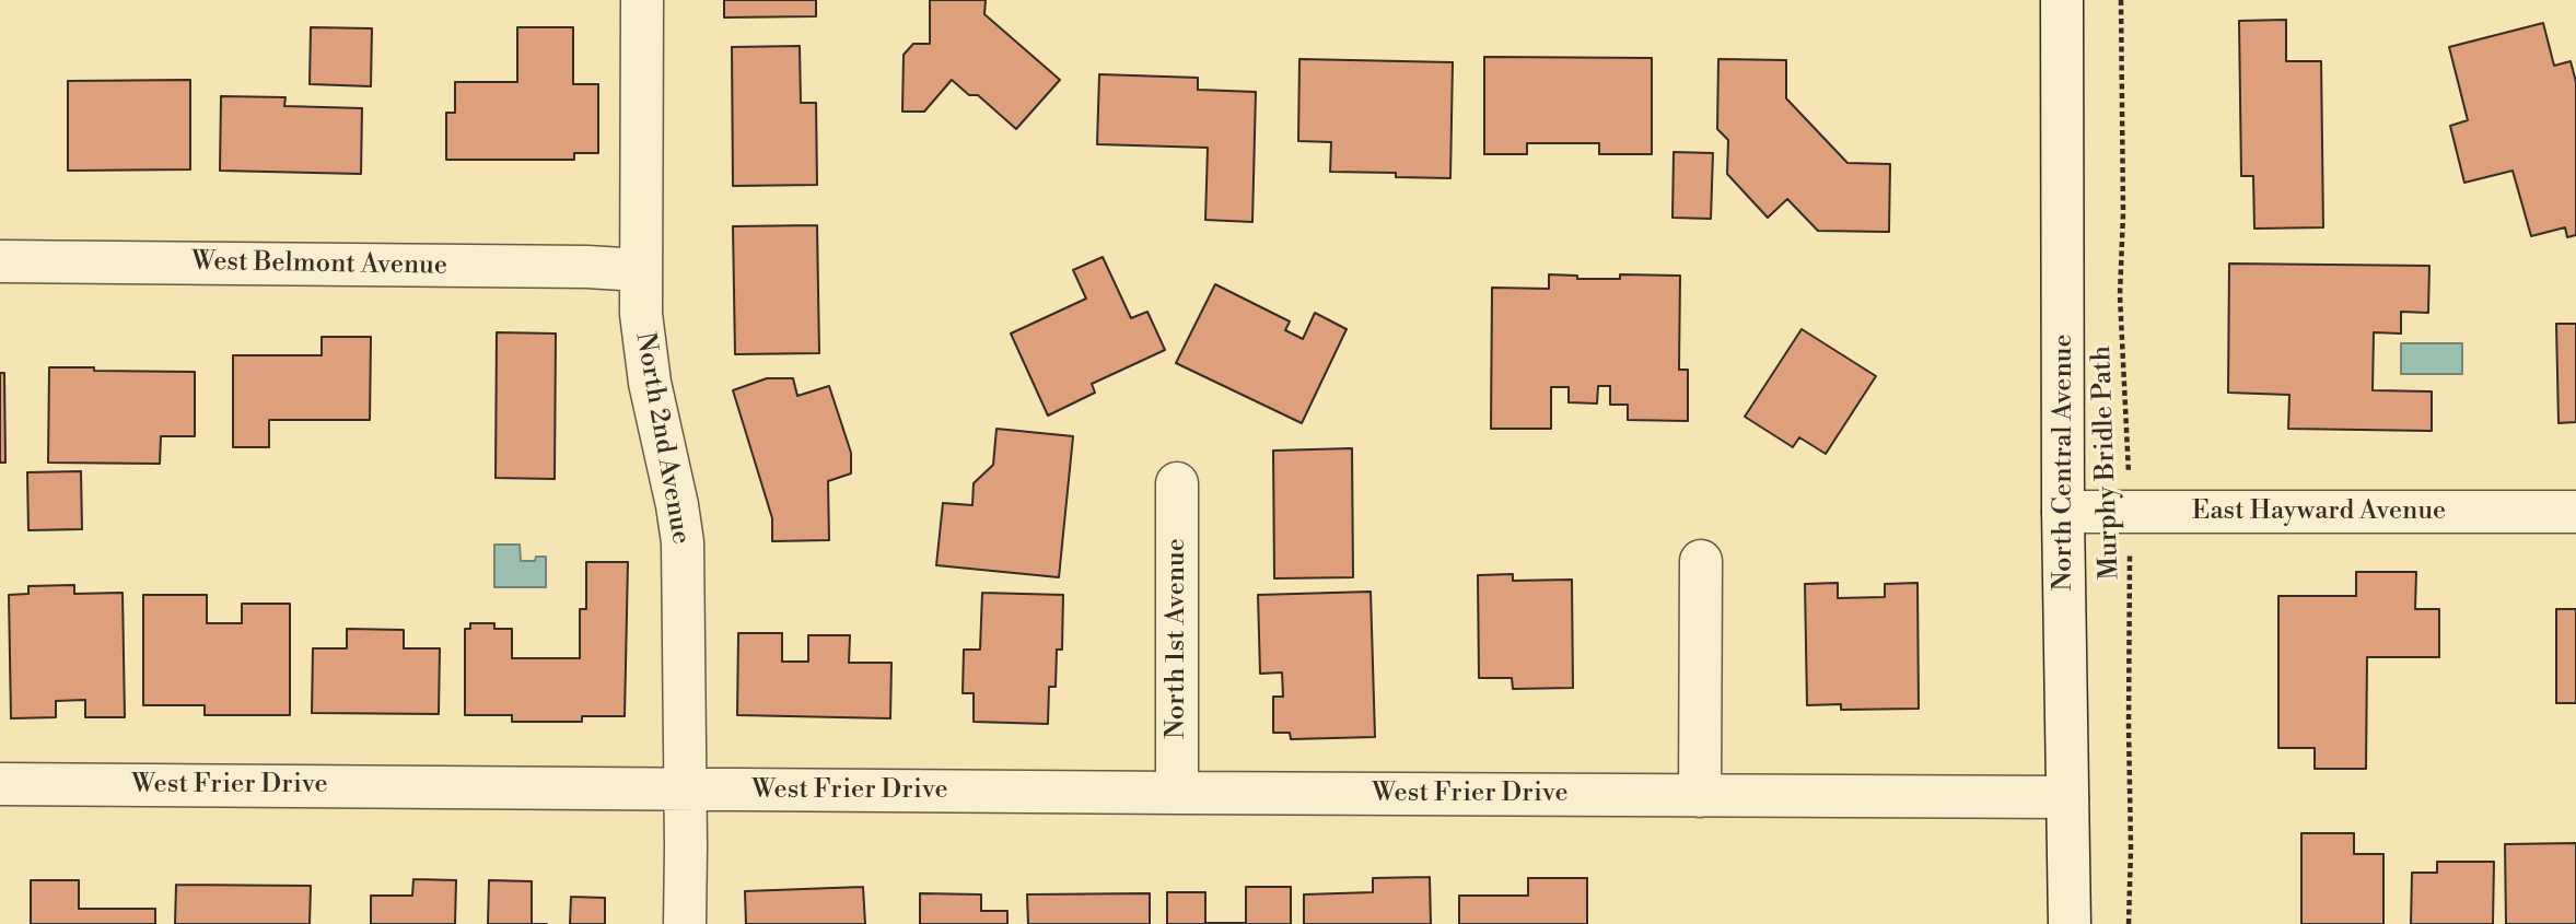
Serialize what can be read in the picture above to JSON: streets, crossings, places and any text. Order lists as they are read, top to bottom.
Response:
{
  "streets": {
    "street": [
      "West Belmont Avenue",
      "North 2nd Avenue",
      "North Central Avenue",
      "East Hayward Avenue",
      "North 1st Avenue",
      "West Frier Drive"
    ],
    "path": ["Murphy Bridle Path"]
  },
  "crossings": [
    ["West Belmont Avenue", "North 2nd Avenue"],
    ["North 2nd Avenue", "West Frier Drive"],
    ["North Central Avenue", "East Hayward Avenue"],
    ["North Central Avenue", "West Frier Drive"],
    ["Murphy Bridle Path", "East Hayward Avenue"],
    ["North 1st Avenue", "West Frier Drive"]
  ]
}
